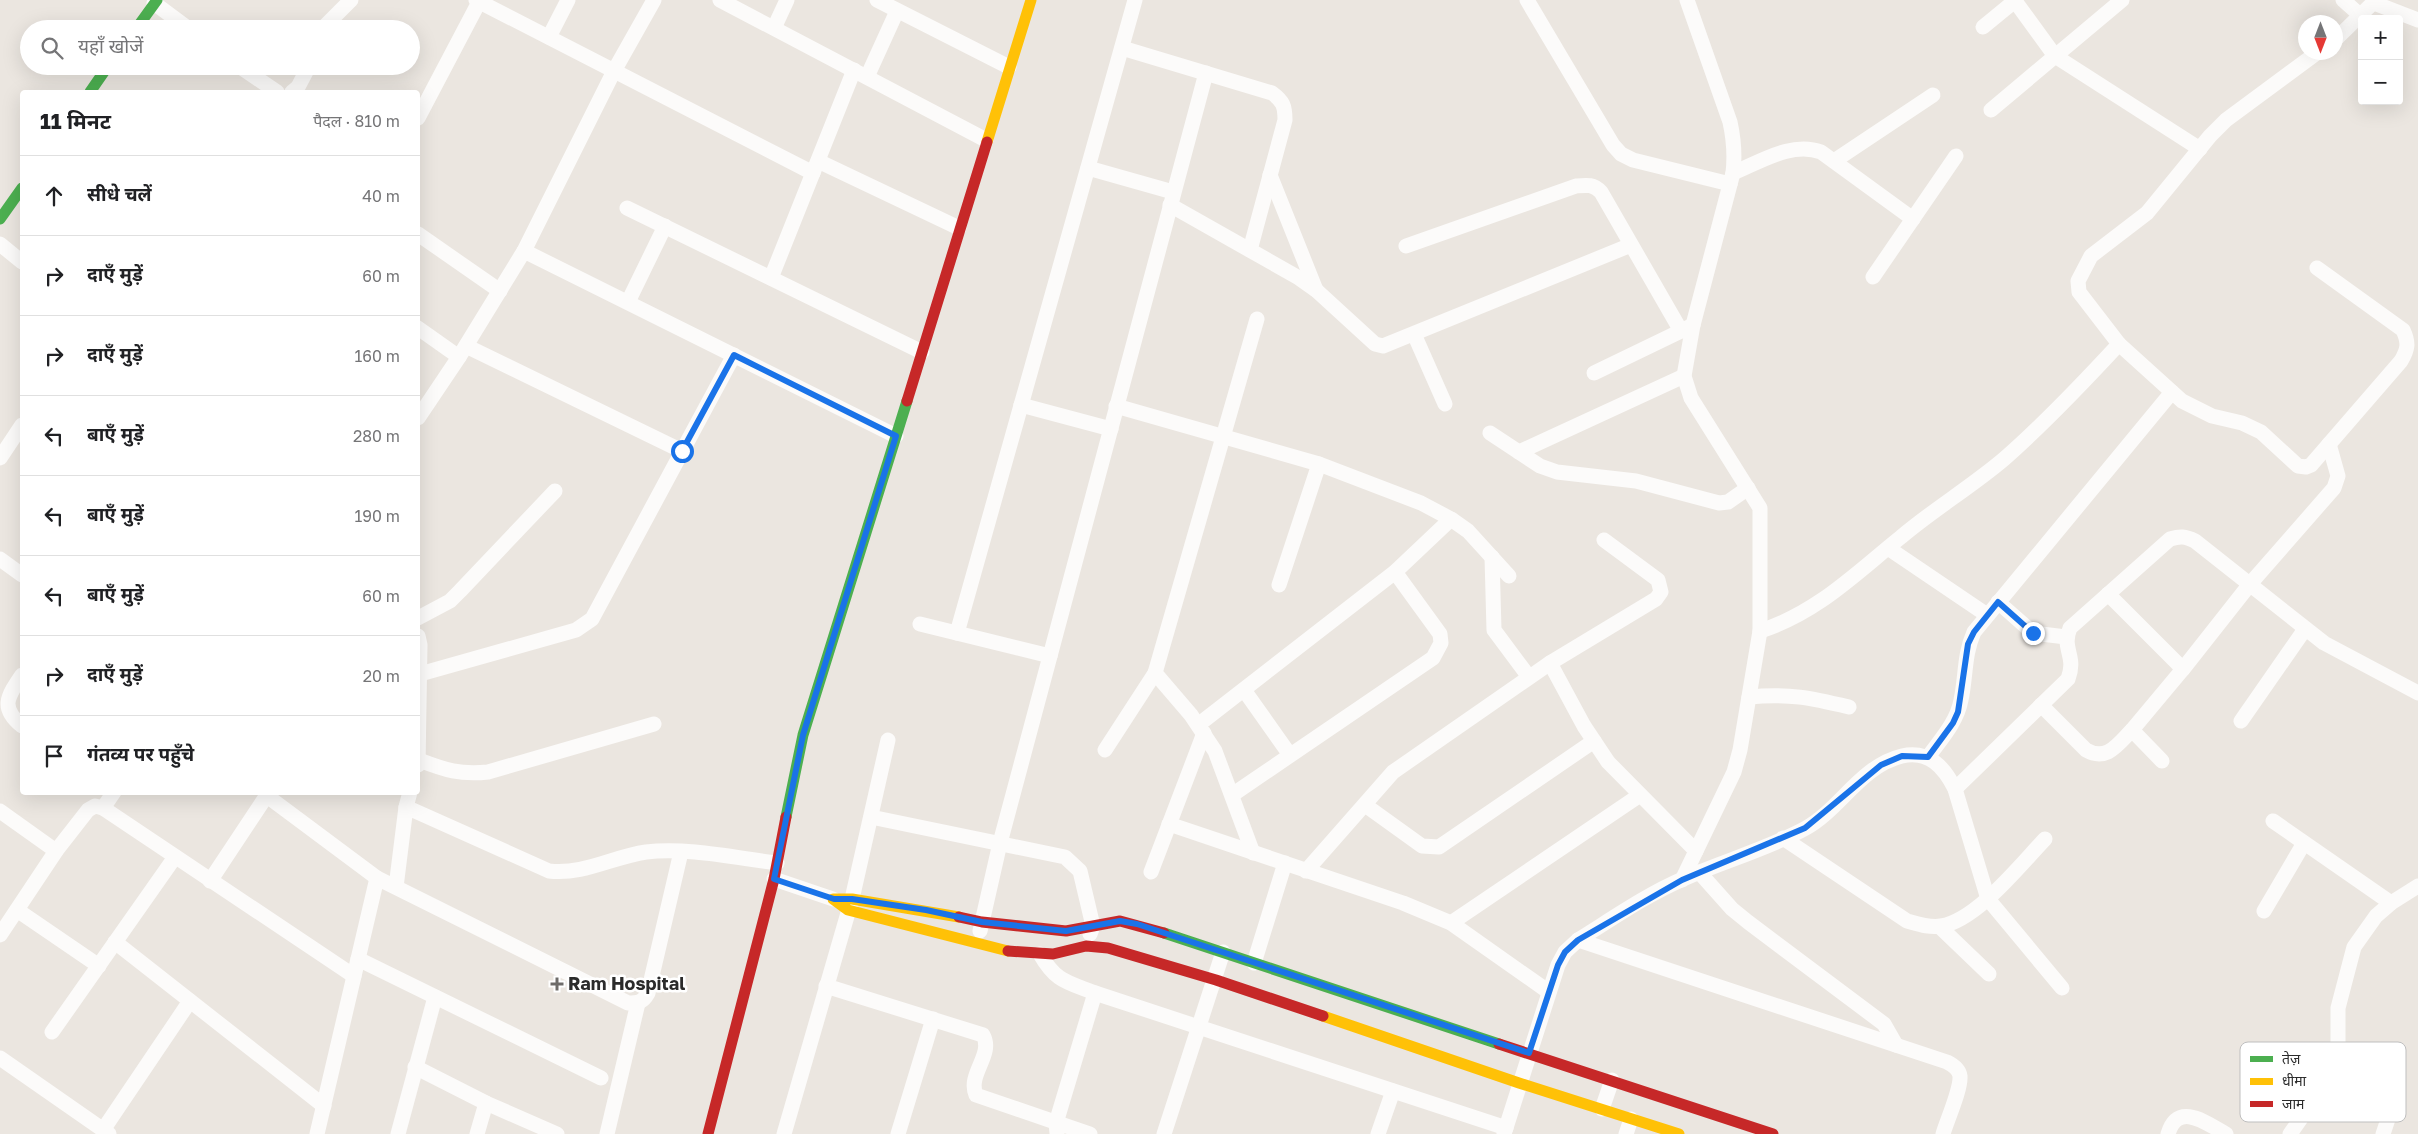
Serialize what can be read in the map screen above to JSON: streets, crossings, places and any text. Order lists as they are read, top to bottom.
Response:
{
  "places": {
    "health": ["Ram Hospital"]
  },
  "legend": ["तेज़", "धीमा", "जाम"],
  "north": "bottom",
  "page": {
    "map_buttons": ["+", "−"],
    "search": "यहाँ खोजें",
    "heading": ["11 मिनट", "पैदल · 810 m"],
    "list": [
      ["सीधे चलें", "40 m"],
      ["दाएँ मुड़ें", "60 m"],
      ["दाएँ मुड़ें", "160 m"],
      ["बाएँ मुड़ें", "280 m"],
      ["बाएँ मुड़ें", "190 m"],
      ["बाएँ मुड़ें", "60 m"],
      ["दाएँ मुड़ें", "20 m"],
      "गंतव्य पर पहुँचे"
    ]
  }
}
